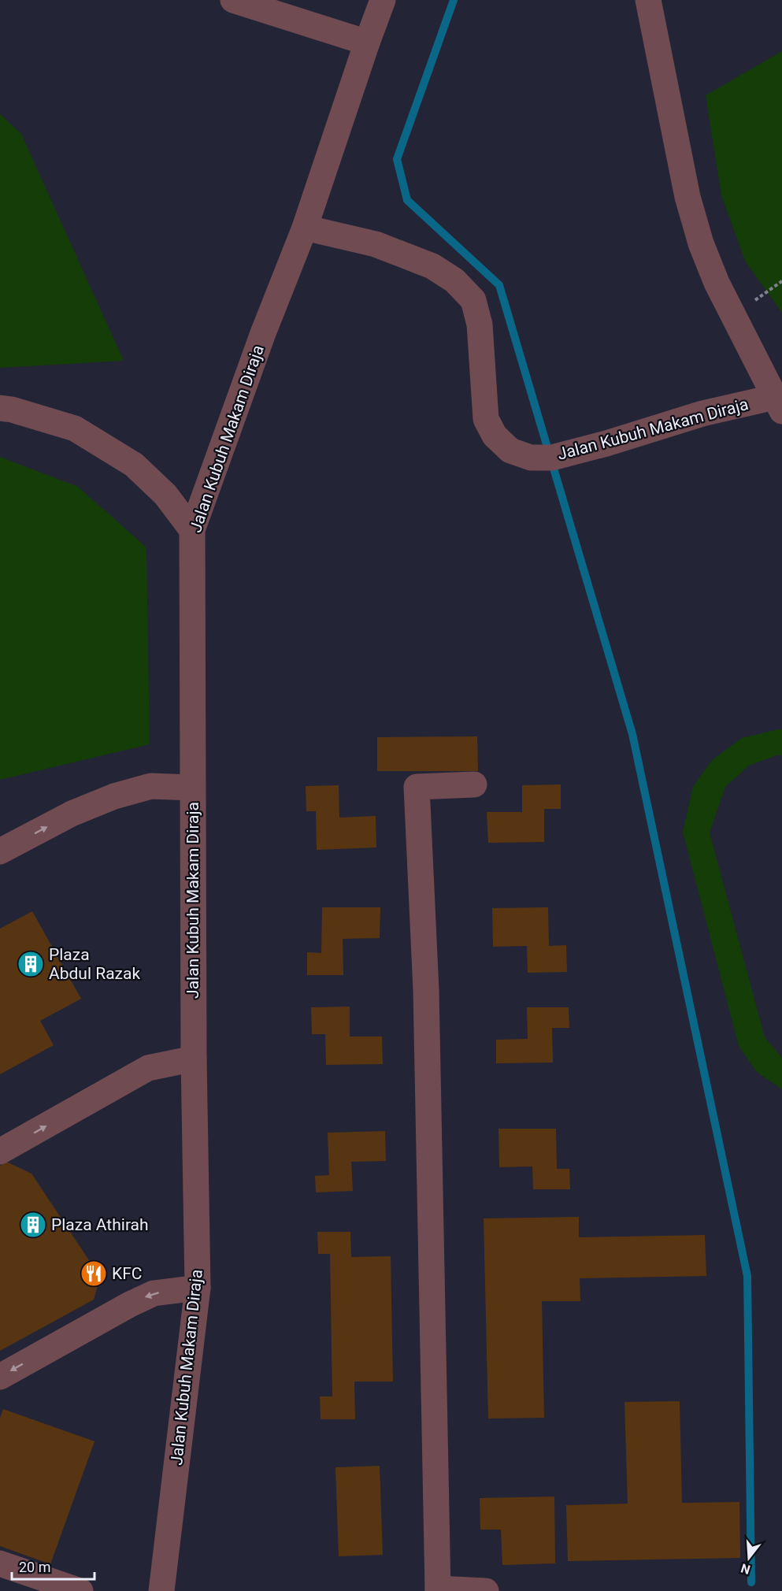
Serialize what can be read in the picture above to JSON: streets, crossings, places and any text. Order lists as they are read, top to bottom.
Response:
{
  "streets": {
    "street": ["Jalan Kubuh Makam Diraja"]
  },
  "places": {
    "building": ["Plaza Abdul Razak", "Plaza Athirah"],
    "restaurant": ["KFC"]
  },
  "scale_bar": "20 m",
  "north": "bottom"
}
